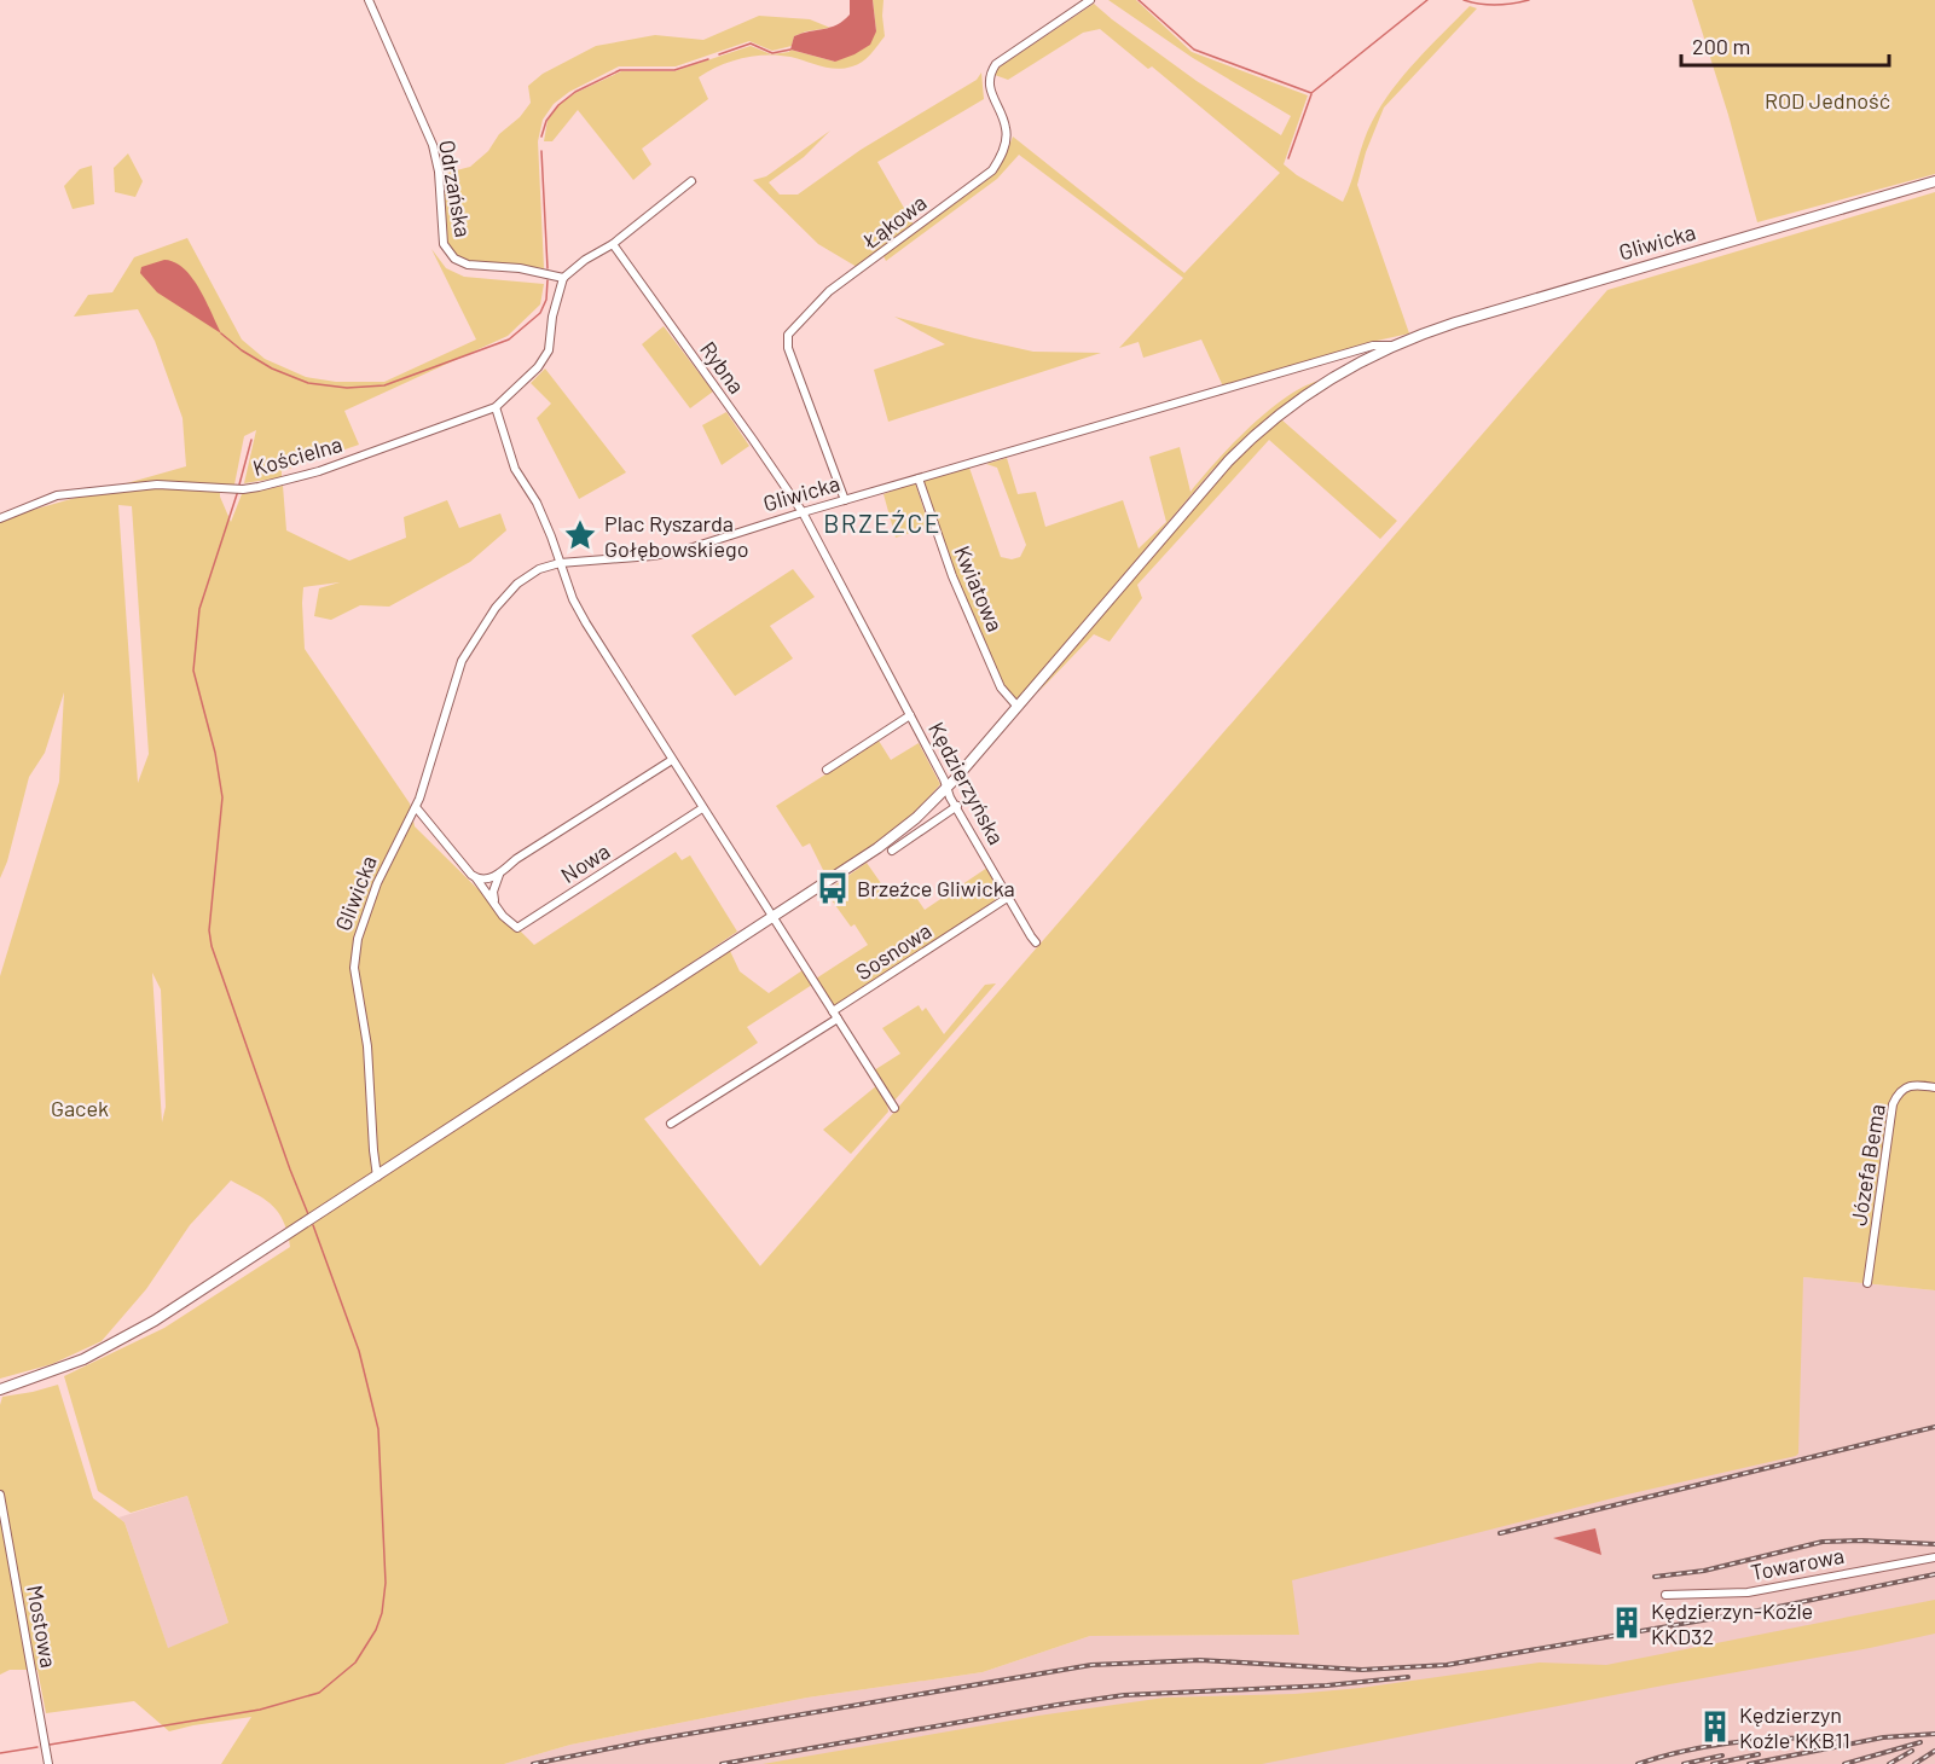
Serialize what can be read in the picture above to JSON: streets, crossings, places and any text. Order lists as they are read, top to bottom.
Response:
{
  "streets": {
    "main road": ["Gliwicka"],
    "street": [
      "Odrzańska",
      "Łąkowa",
      "Rybna",
      "Kościelna",
      "Kwiatowa",
      "Kędzierzyńska",
      "Nowa",
      "Sosnowa",
      "Józefa Bema",
      "Towarowa",
      "Mostowa"
    ]
  },
  "crossings": [
    ["Łąkowa", "Gliwicka"],
    ["Gliwicka", "Rybna"],
    ["Gliwicka", "Kwiatowa"],
    ["Gliwicka", "Kędzierzyńska"],
    ["Gliwicka", "Nowa"],
    ["Rybna", "Kędzierzyńska"],
    ["Kędzierzyńska", "Sosnowa"]
  ],
  "districts": ["BRZEŹCE"],
  "parks": ["ROD Jedność", "Gacek"],
  "places": {
    "place": ["Plac Ryszarda Gołębowskiego"],
    "bus stop": ["Brzeźce Gliwicka"],
    "building": ["Kędzierzyn-Koźle KKD32", "Kędzierzyn Koźle KKB11"]
  },
  "scale_bar": "200 m"
}
